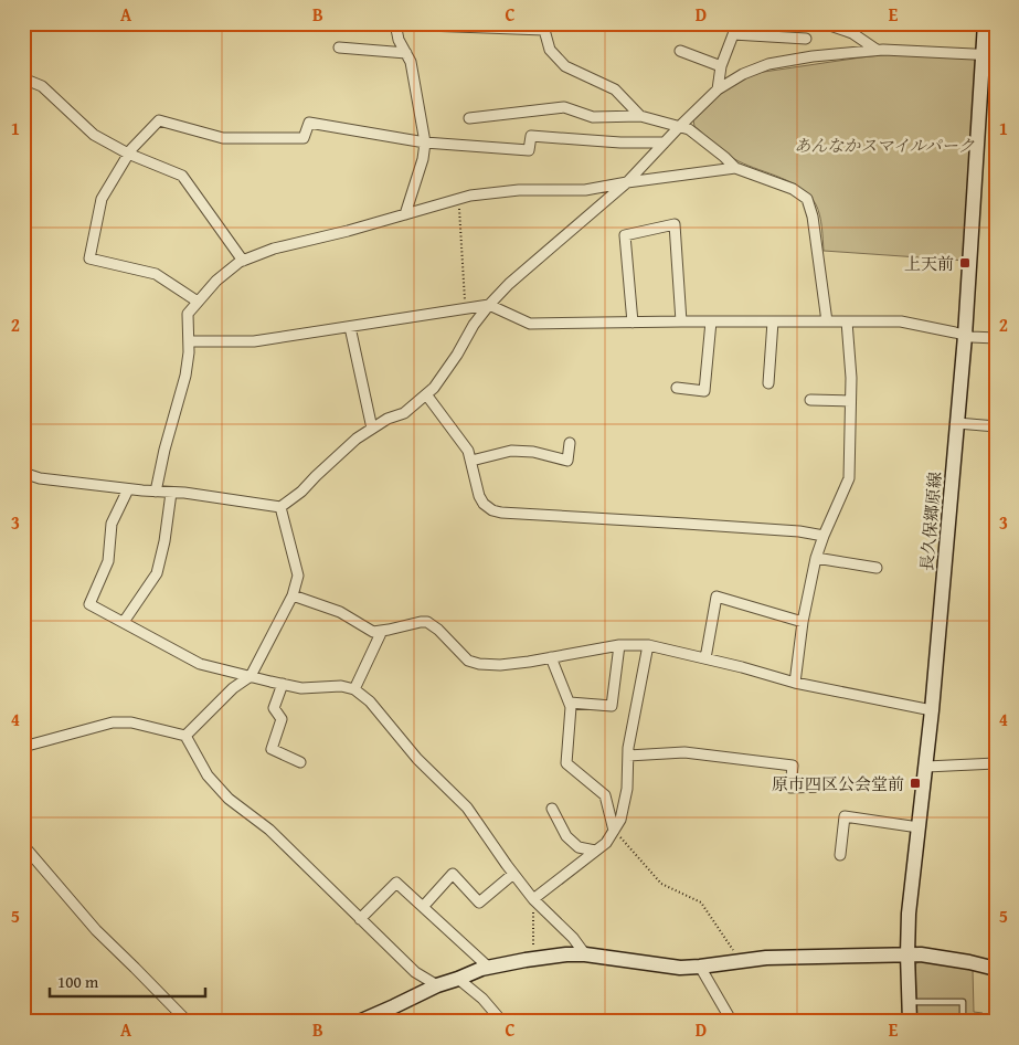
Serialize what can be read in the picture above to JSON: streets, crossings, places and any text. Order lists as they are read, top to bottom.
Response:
{
  "streets": {
    "main road": ["長久保郷原線"]
  },
  "parks": ["あんなかスマイルパーク"],
  "places": {
    "transit": ["上天前", "原市四区公会堂前"]
  },
  "scale_bar": "100 m",
  "grid": {
    "columns": [
      "A",
      "B",
      "C",
      "D",
      "E"
    ],
    "rows": [
      "1",
      "2",
      "3",
      "4",
      "5"
    ]
  }
}
